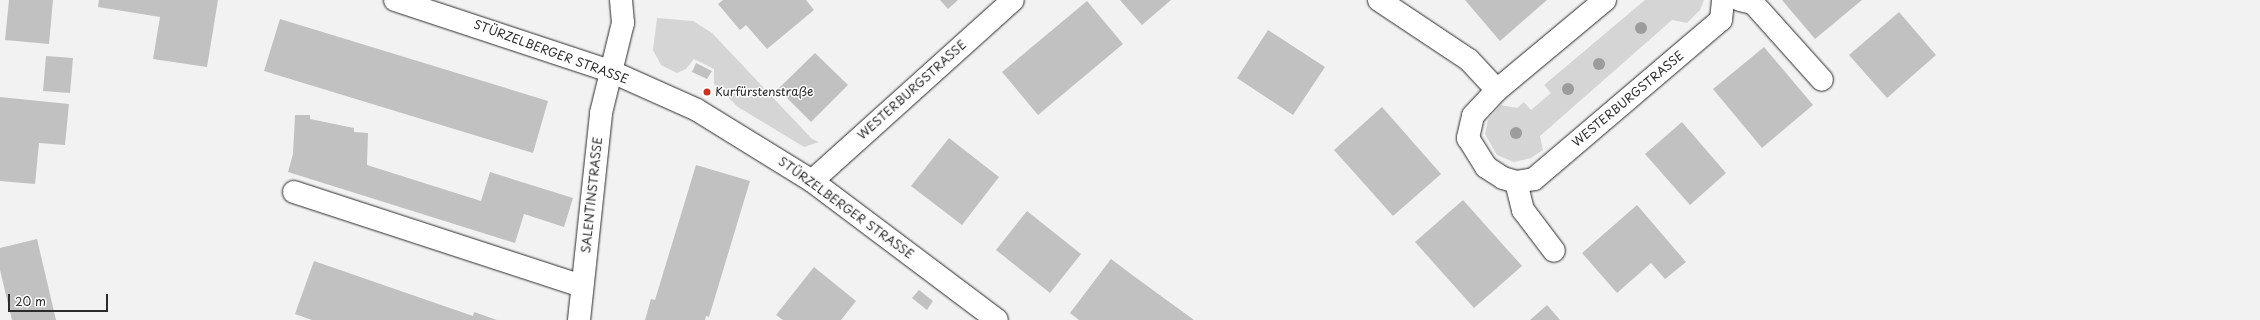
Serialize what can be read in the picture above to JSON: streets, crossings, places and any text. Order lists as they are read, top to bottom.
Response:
{
  "streets": {
    "street": ["STÜRZELBERGER STRASSE", "WESTERBURGSTRASSE", "SALENTINSTRASSE"]
  },
  "crossings": [
    ["STÜRZELBERGER STRASSE", "WESTERBURGSTRASSE"],
    ["STÜRZELBERGER STRASSE", "SALENTINSTRASSE"]
  ],
  "places": ["Kurfürstenstraße"],
  "scale_bar": "20 m"
}
